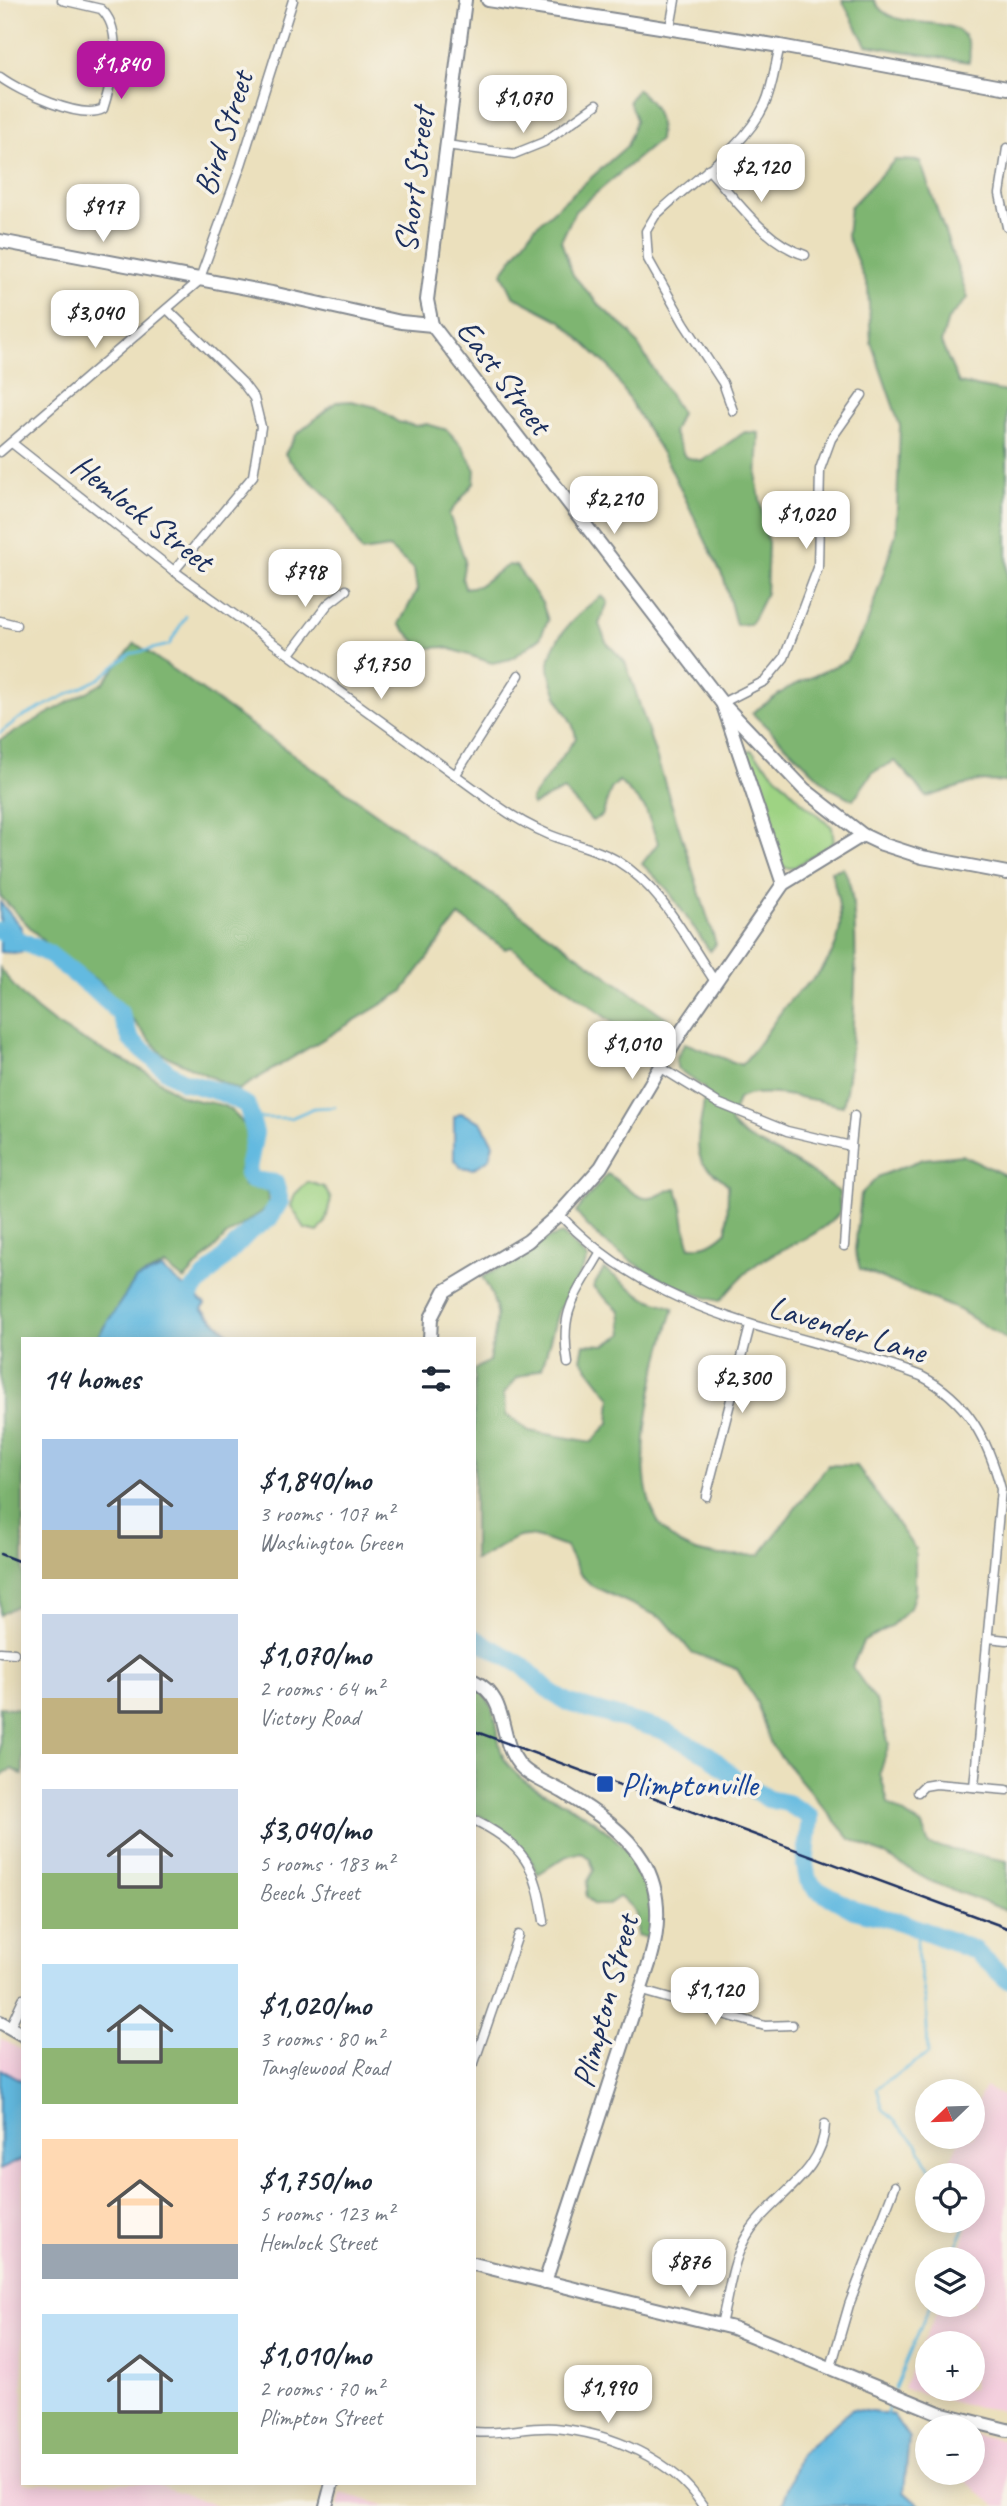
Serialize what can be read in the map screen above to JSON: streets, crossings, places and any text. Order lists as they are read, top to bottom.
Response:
{
  "streets": {
    "street": [
      "Bird Street",
      "Short Street",
      "East Street",
      "Hemlock Street",
      "Lavender Lane",
      "Plimpton Street"
    ]
  },
  "crossings": [
    ["Bird Street", "East Street"],
    ["Short Street", "East Street"]
  ],
  "places": {
    "transit": ["Plimptonville"]
  },
  "north": "bottom left",
  "page": {
    "price": [
      "$1,840",
      "$1,070",
      "$2,120",
      "$917",
      "$3,040",
      "$2,210",
      "$1,020",
      "$798",
      "$1,750",
      "$1,010",
      "$2,300",
      "$1,120",
      "$876",
      "$1,990"
    ],
    "heading": "14 homes",
    "list": [
      {
        "name": "$1,840/mo",
        "note": "3 rooms · 107 m² · Washington Green"
      },
      {
        "name": "$1,070/mo",
        "note": "2 rooms · 64 m² · Victory Road"
      },
      {
        "name": "$3,040/mo",
        "note": "5 rooms · 183 m² · Beech Street"
      },
      {
        "name": "$1,020/mo",
        "note": "3 rooms · 80 m² · Tanglewood Road"
      },
      {
        "name": "$1,750/mo",
        "note": "5 rooms · 123 m² · Hemlock Street"
      },
      {
        "name": "$1,010/mo",
        "note": "2 rooms · 70 m² · Plimpton Street"
      }
    ],
    "map_buttons": ["+", "−"]
  }
}
